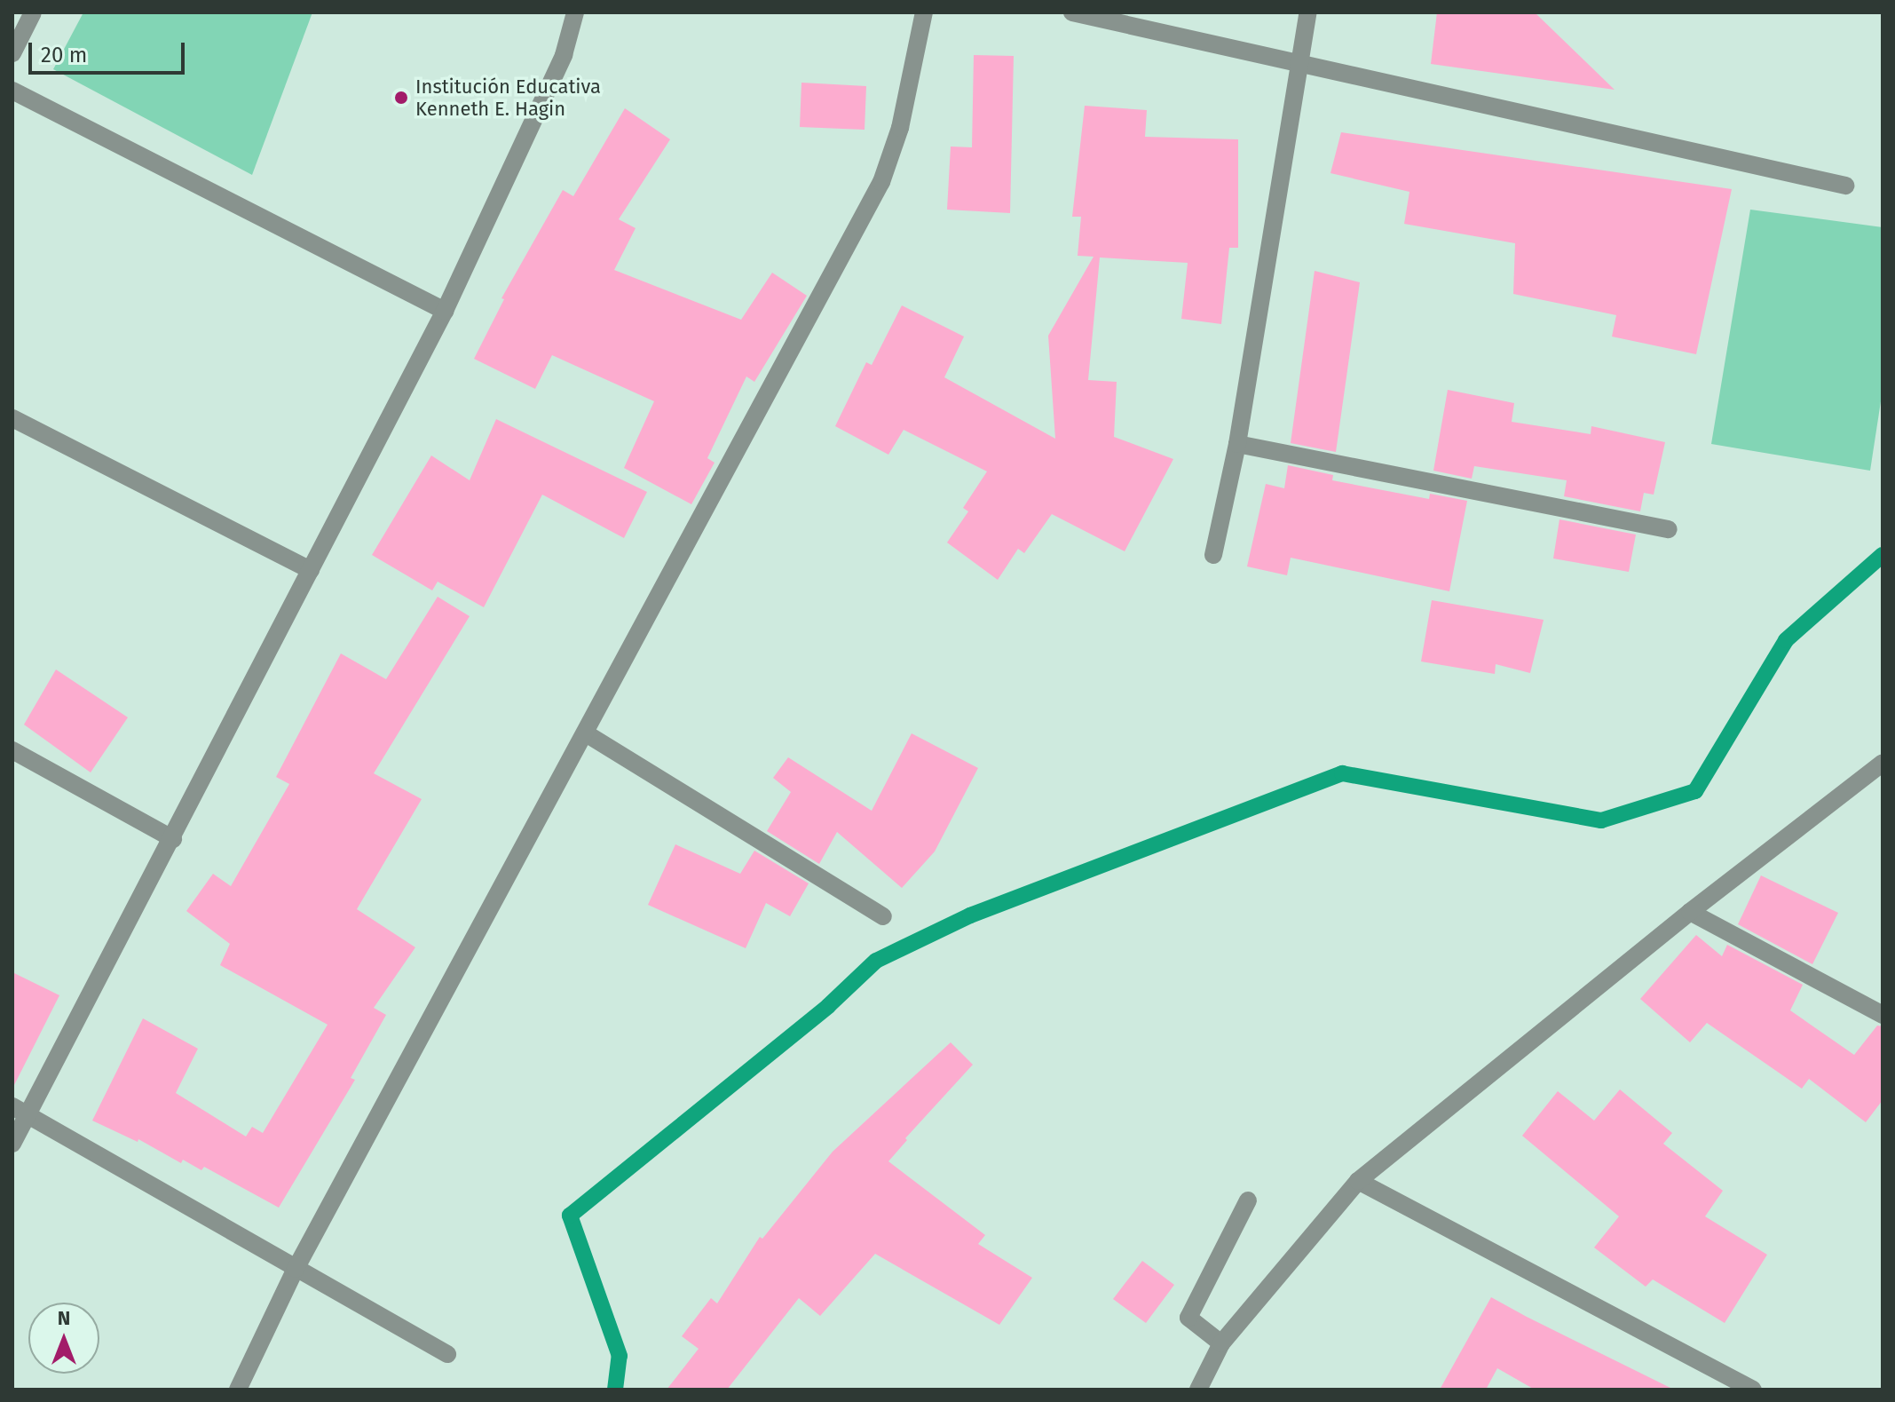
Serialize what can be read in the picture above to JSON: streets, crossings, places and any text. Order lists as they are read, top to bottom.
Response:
{
  "places": ["Institución Educativa Kenneth E. Hagin"],
  "scale_bar": "20 m",
  "north": "top"
}
